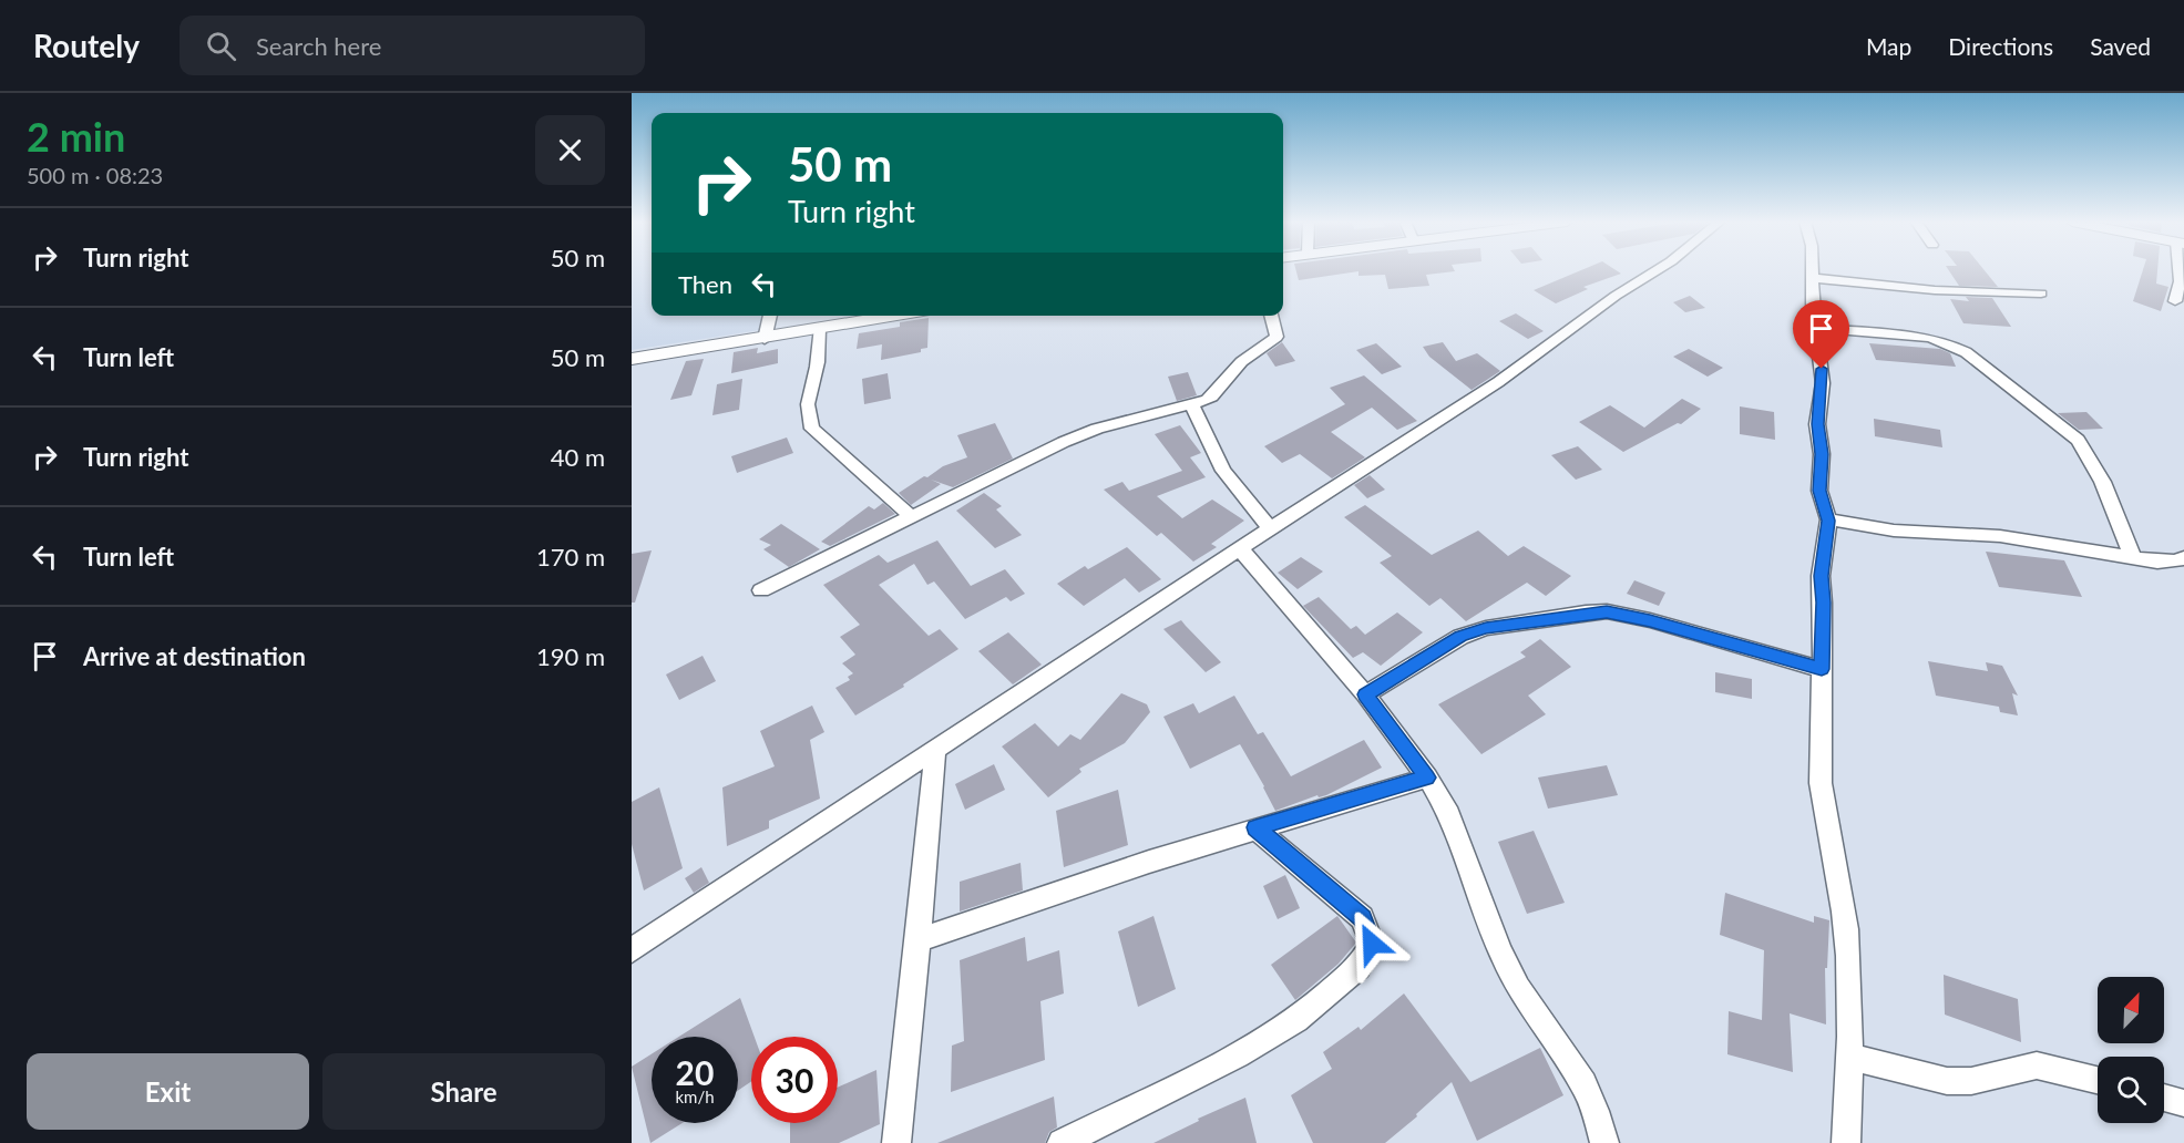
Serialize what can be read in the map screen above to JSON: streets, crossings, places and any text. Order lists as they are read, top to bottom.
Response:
{
  "north": "top right",
  "page": {
    "header": "Routely",
    "search": "Search here",
    "nav": ["Map", "Directions", "Saved"],
    "heading": ["2 min", "500 m · 08:23"],
    "turn": ["50 m", "Turn right"],
    "list": [
      {
        "name": "Turn right",
        "value": "50 m"
      },
      {
        "name": "Turn left",
        "value": "50 m"
      },
      {
        "name": "Turn right",
        "value": "40 m"
      },
      {
        "name": "Turn left",
        "value": "170 m"
      },
      {
        "name": "Arrive at destination",
        "value": "190 m"
      }
    ],
    "then": "Then",
    "speed": "20 km/h",
    "limit": "30",
    "buttons": ["Exit", "Share"]
  }
}
